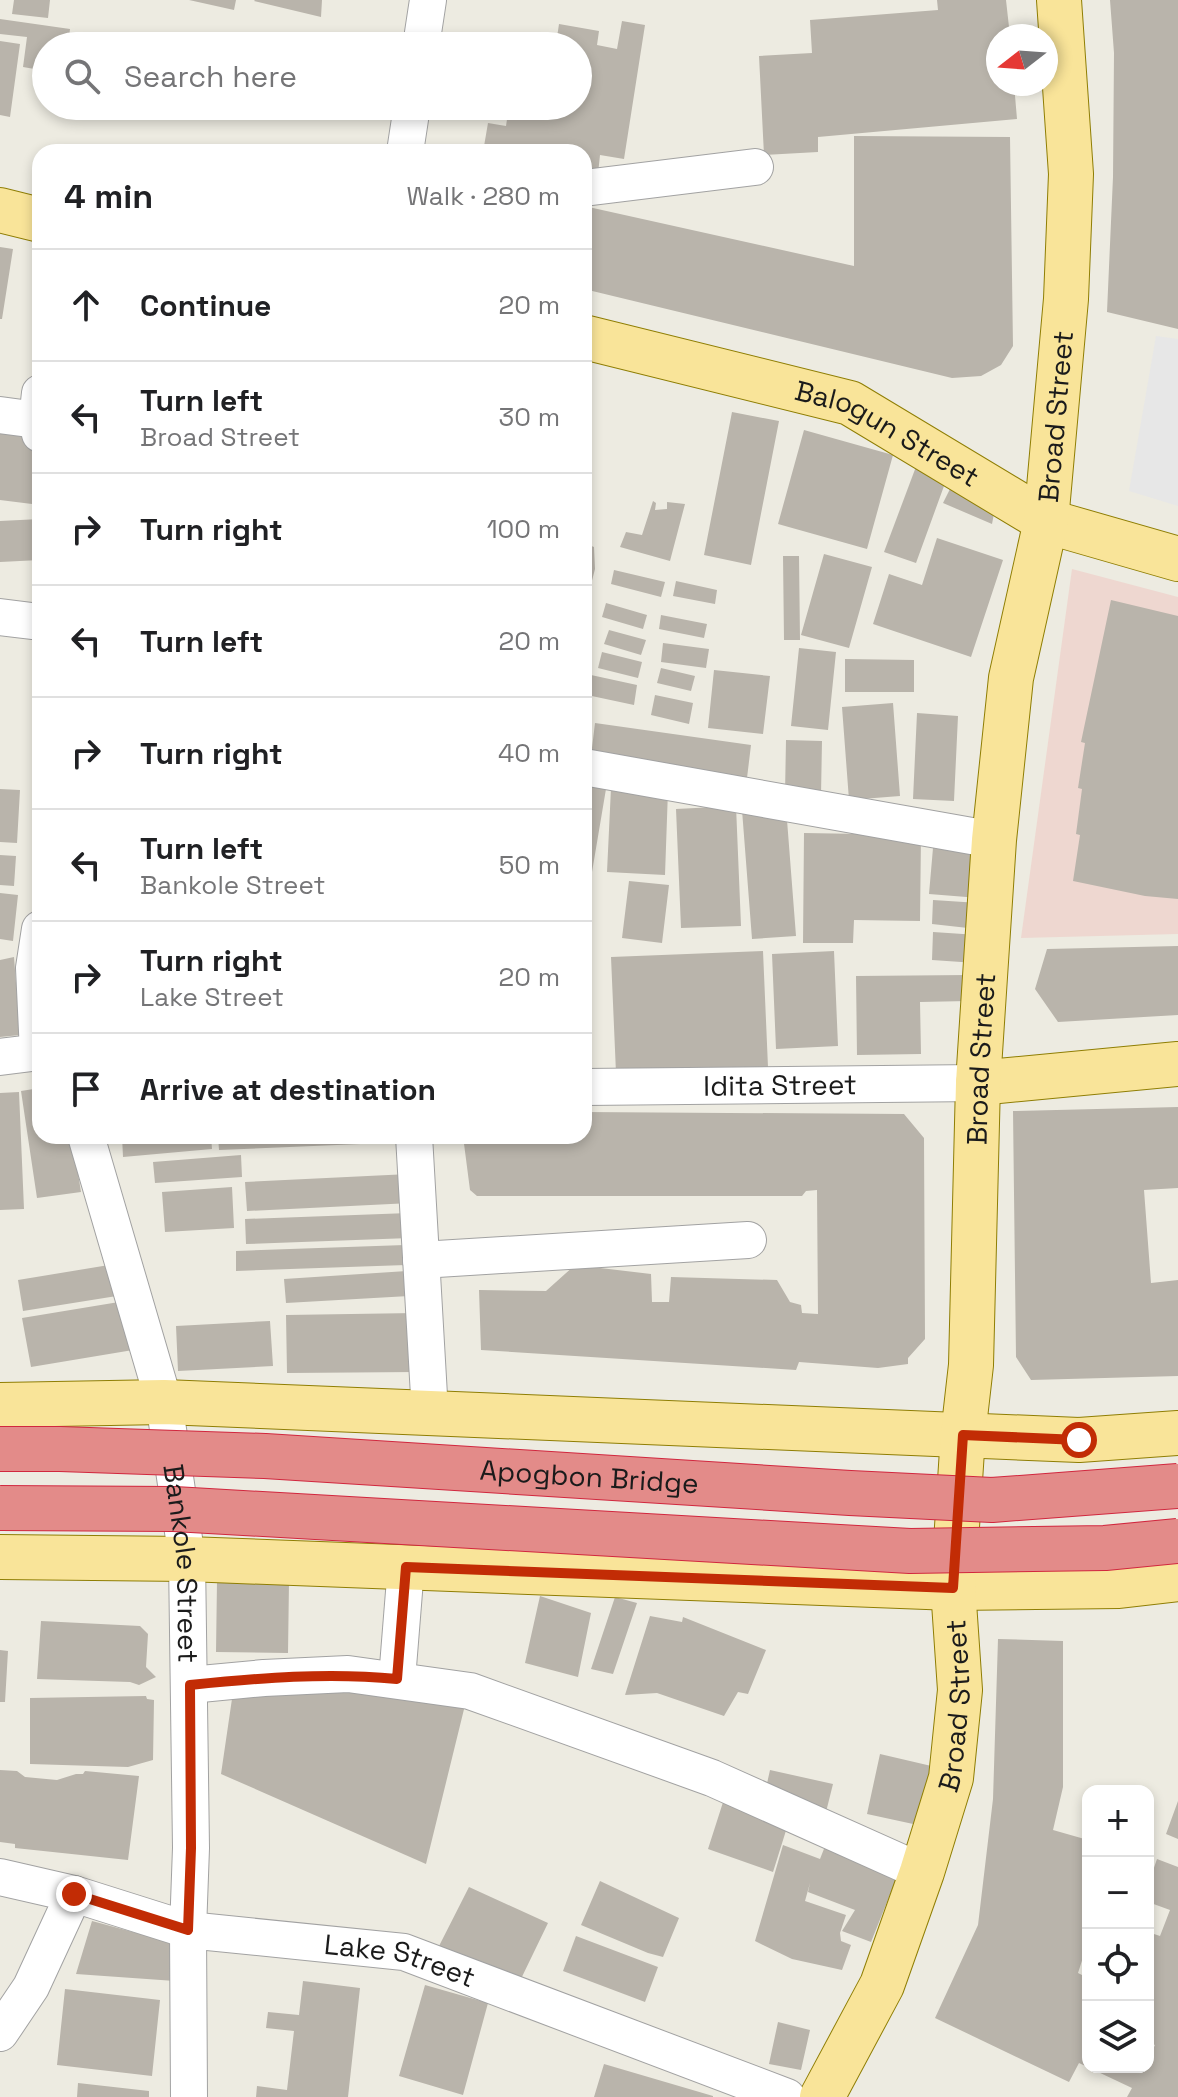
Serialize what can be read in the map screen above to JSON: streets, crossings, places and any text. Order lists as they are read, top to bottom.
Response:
{
  "streets": {
    "highway": ["Apogbon Bridge"],
    "main road": ["Broad Street", "Balogun Street"],
    "street": ["Idita Street", "Bankole Street", "Lake Street"]
  },
  "crossings": [
    ["Broad Street", "Balogun Street"],
    ["Broad Street", "Idita Street"],
    ["Bankole Street", "Lake Street"]
  ],
  "north": "left",
  "page": {
    "search": "Search here",
    "heading": ["4 min", "Walk · 280 m"],
    "list": [
      ["Continue", "20 m"],
      ["Turn left", "Broad Street", "30 m"],
      ["Turn right", "100 m"],
      ["Turn left", "20 m"],
      ["Turn right", "40 m"],
      ["Turn left", "Bankole Street", "50 m"],
      ["Turn right", "Lake Street", "20 m"],
      "Arrive at destination"
    ],
    "map_buttons": ["+", "−"]
  }
}
